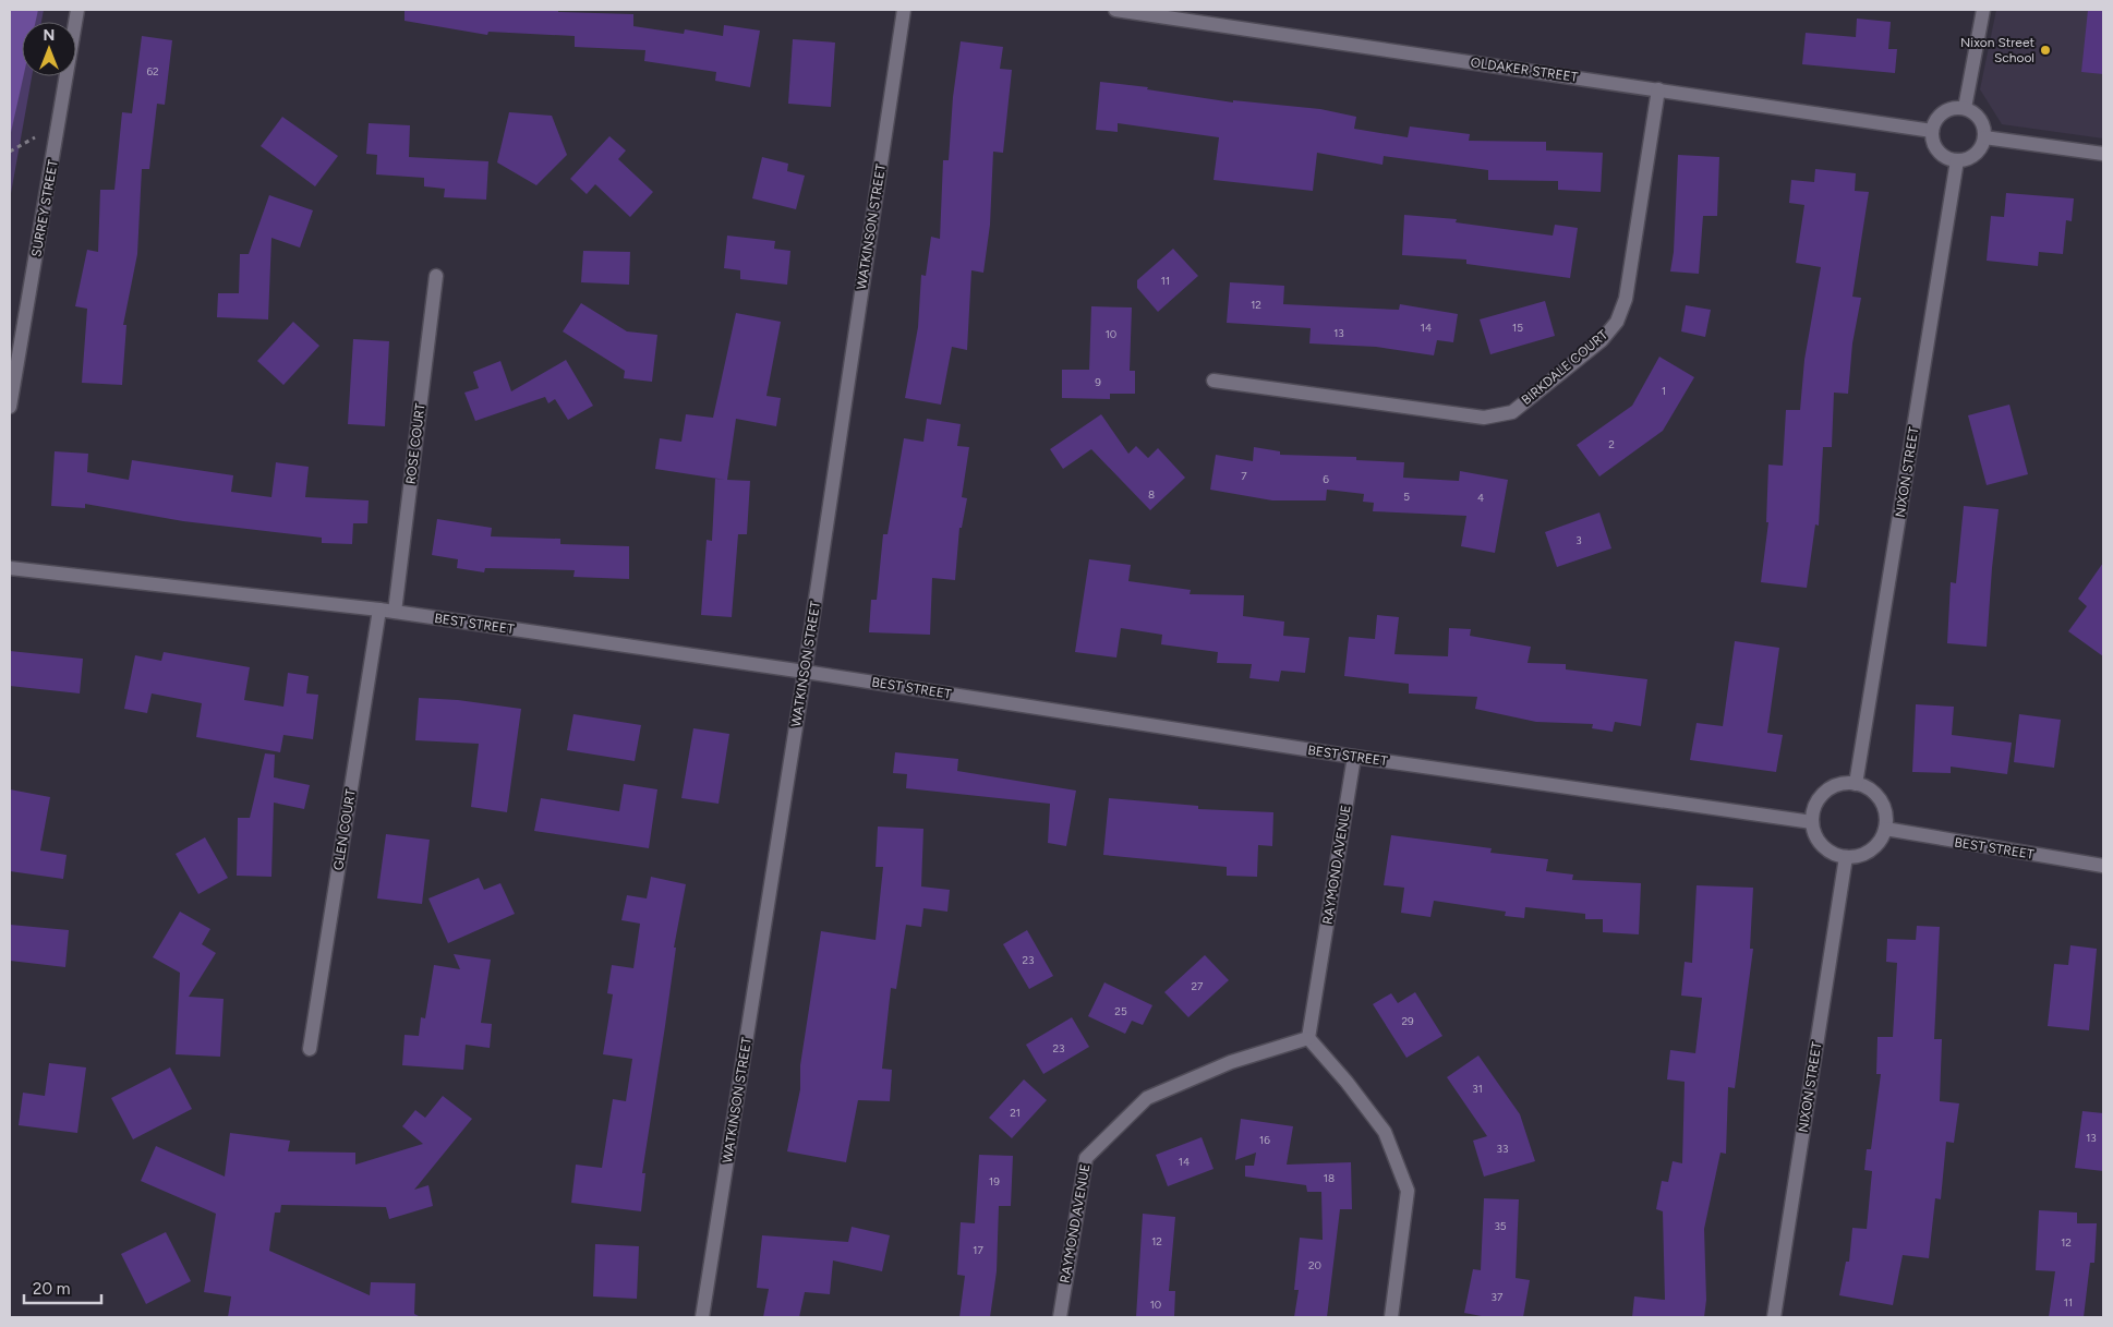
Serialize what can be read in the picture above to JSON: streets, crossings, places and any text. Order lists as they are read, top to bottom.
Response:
{
  "streets": {
    "street": [
      "OLDAKER STREET",
      "SURREY STREET",
      "WATKINSON STREET",
      "BIRKDALE COURT",
      "ROSE COURT",
      "NIXON STREET",
      "BEST STREET",
      "GLEN COURT",
      "RAYMOND AVENUE"
    ]
  },
  "crossings": [
    ["OLDAKER STREET", "BIRKDALE COURT"],
    ["OLDAKER STREET", "NIXON STREET"],
    ["WATKINSON STREET", "BEST STREET"],
    ["ROSE COURT", "BEST STREET"],
    ["NIXON STREET", "BEST STREET"],
    ["BEST STREET", "GLEN COURT"],
    ["BEST STREET", "RAYMOND AVENUE"]
  ],
  "places": ["Nixon Street School"],
  "house_numbers": [
    "62",
    "11",
    "12",
    "14",
    "15",
    "13",
    "10",
    "9",
    "1",
    "2",
    "7",
    "6",
    "8",
    "5",
    "4",
    "3",
    "23",
    "27",
    "25",
    "29",
    "23",
    "31",
    "21",
    "13",
    "16",
    "33",
    "14",
    "18",
    "19",
    "35",
    "12",
    "12",
    "17",
    "20",
    "37",
    "11",
    "10"
  ],
  "scale_bar": "20 m",
  "north": "top"
}
